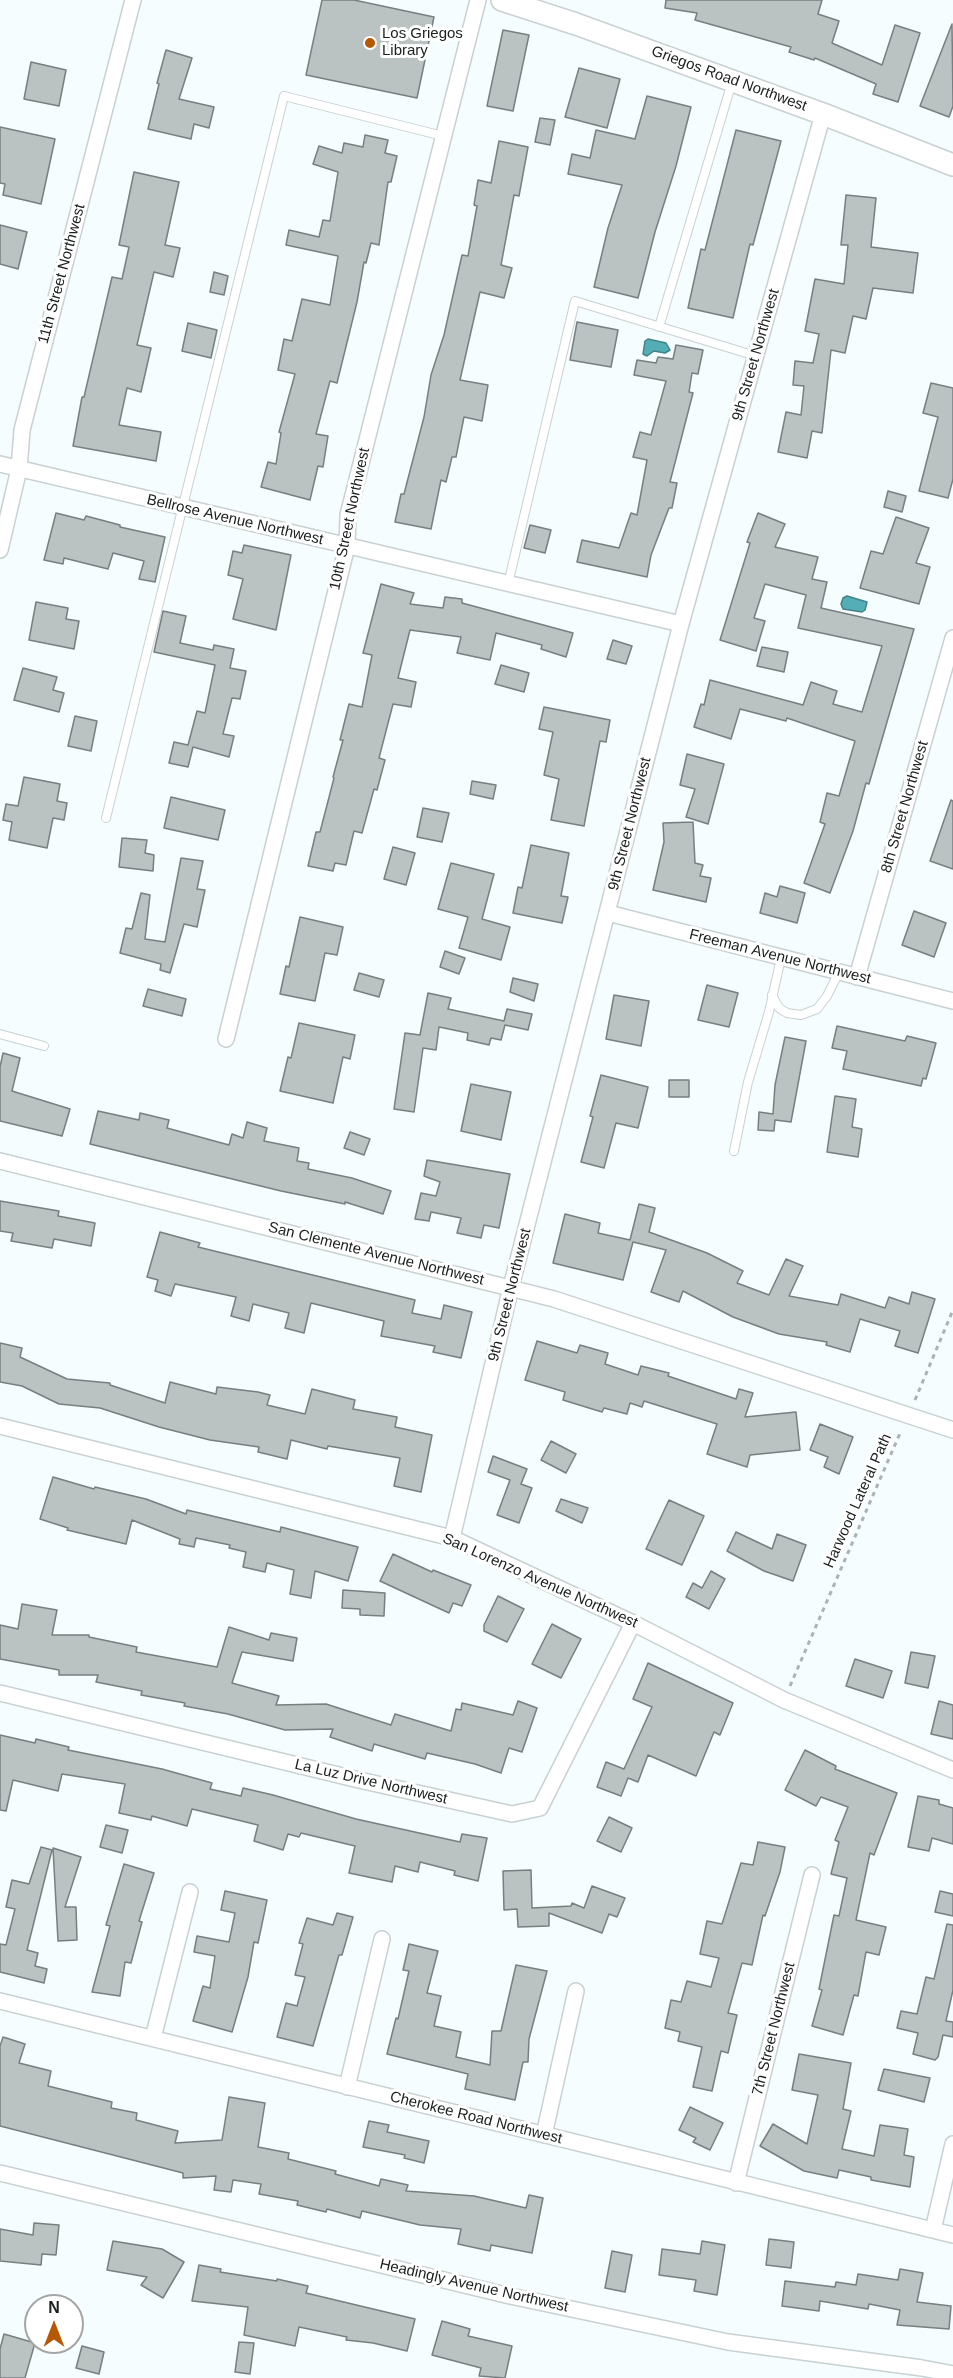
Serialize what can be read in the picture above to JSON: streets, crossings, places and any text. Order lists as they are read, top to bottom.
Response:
{
  "streets": {
    "main road": ["Griegos Road Northwest"],
    "street": [
      "11th Street Northwest",
      "9th Street Northwest",
      "10th Street Northwest",
      "Bellrose Avenue Northwest",
      "8th Street Northwest",
      "Freeman Avenue Northwest",
      "San Clemente Avenue Northwest",
      "San Lorenzo Avenue Northwest",
      "La Luz Drive Northwest",
      "7th Street Northwest",
      "Cherokee Road Northwest",
      "Headingly Avenue Northwest"
    ],
    "path": ["Harwood Lateral Path"]
  },
  "crossings": [
    ["Griegos Road Northwest", "9th Street Northwest"],
    ["11th Street Northwest", "Bellrose Avenue Northwest"],
    ["9th Street Northwest", "Bellrose Avenue Northwest"],
    ["9th Street Northwest", "Freeman Avenue Northwest"],
    ["9th Street Northwest", "San Clemente Avenue Northwest"],
    ["9th Street Northwest", "San Lorenzo Avenue Northwest"],
    ["10th Street Northwest", "Bellrose Avenue Northwest"],
    ["8th Street Northwest", "Freeman Avenue Northwest"],
    ["San Clemente Avenue Northwest", "Harwood Lateral Path"],
    ["Harwood Lateral Path", "San Lorenzo Avenue Northwest"],
    ["San Lorenzo Avenue Northwest", "La Luz Drive Northwest"],
    ["7th Street Northwest", "Cherokee Road Northwest"]
  ],
  "places": ["Los Griegos Library"],
  "north": "top"
}
